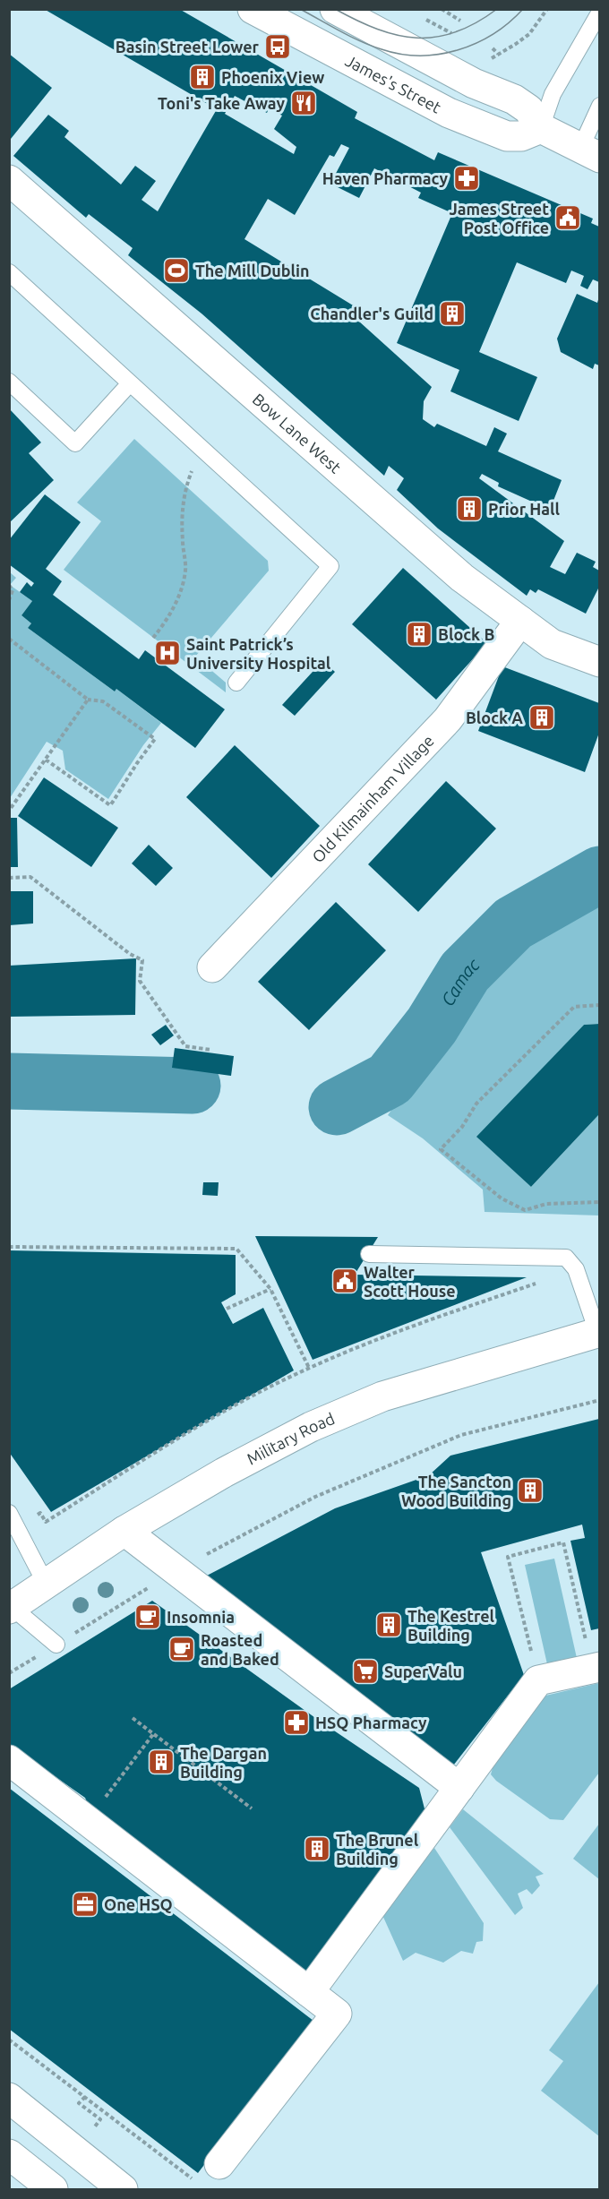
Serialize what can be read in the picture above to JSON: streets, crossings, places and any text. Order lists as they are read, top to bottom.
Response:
{
  "streets": {
    "street": [
      "James's Street",
      "Bow Lane West",
      "Old Kilmainham Village",
      "Military Road"
    ]
  },
  "crossings": [
    ["Bow Lane West", "Old Kilmainham Village"]
  ],
  "water": ["Camac"],
  "places": {
    "bus stop": ["Basin Street Lower"],
    "building": [
      "Phoenix View",
      "Chandler's Guild",
      "Prior Hall",
      "Block B",
      "Block A",
      "The Sancton Wood Building",
      "The Kestrel Building",
      "The Dargan Building",
      "The Brunel Building"
    ],
    "restaurant": ["Toni's Take Away"],
    "pharmacy": ["Haven Pharmacy", "HSQ Pharmacy"],
    "public building": ["James Street Post Office", "Walter Scott House"],
    "sports": ["The Mill Dublin"],
    "hospital": ["Saint Patrick’s University Hospital"],
    "cafe": ["Insomnia", "Roasted and Baked"],
    "supermarket": ["SuperValu"],
    "office": ["One HSQ"]
  }
}
